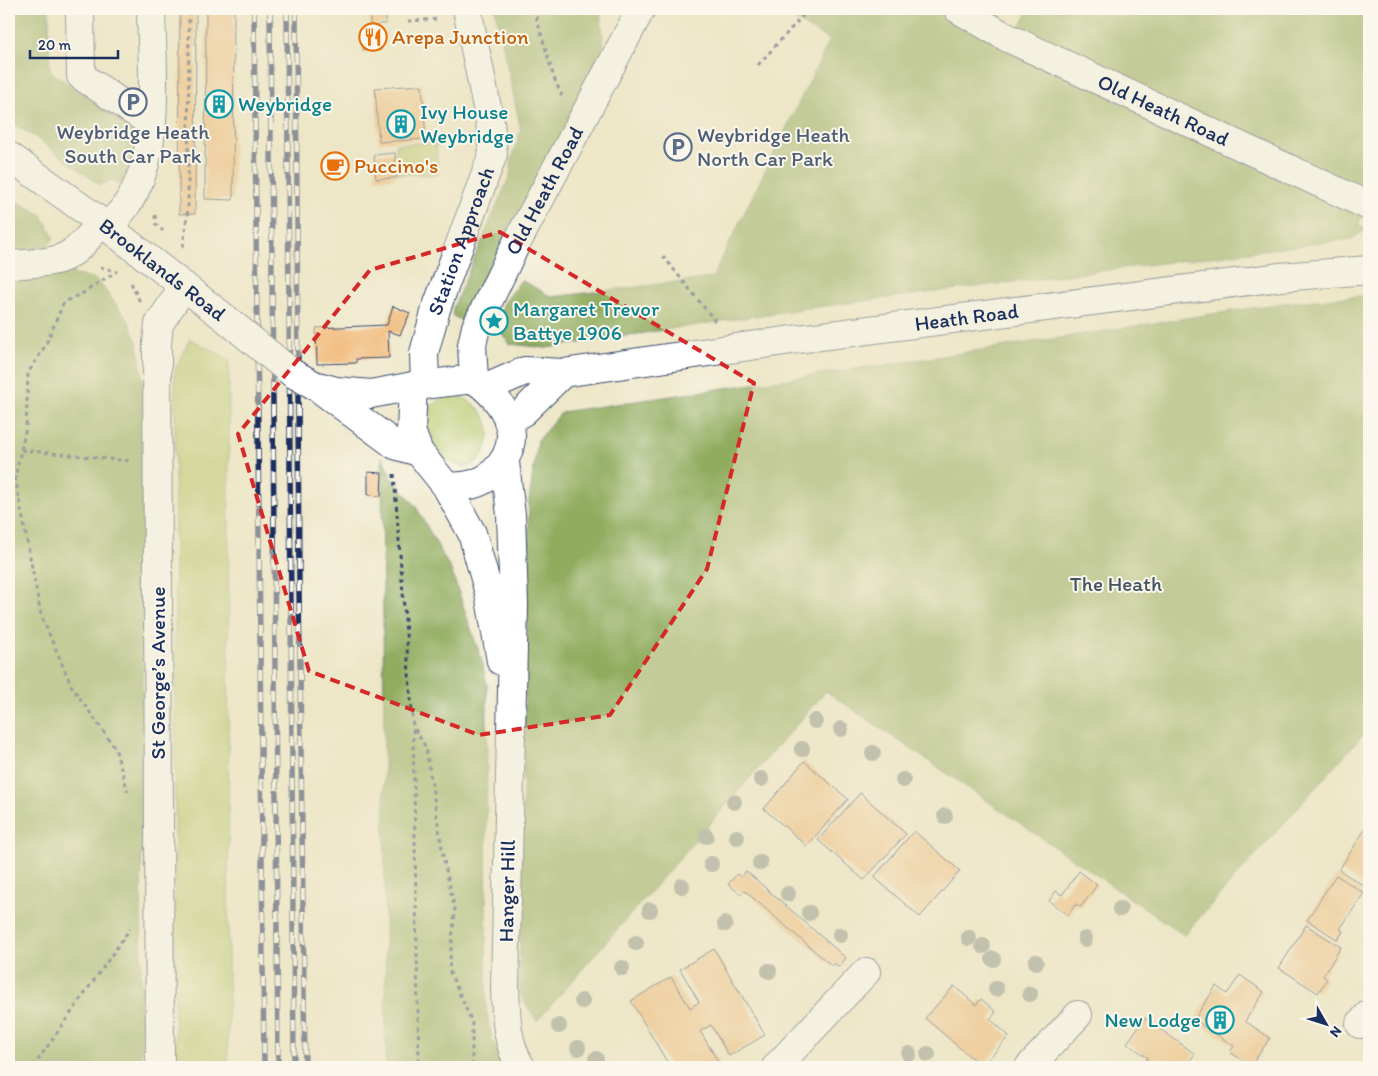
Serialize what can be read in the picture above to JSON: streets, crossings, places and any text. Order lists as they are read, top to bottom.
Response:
{
  "streets": {
    "main road": [
      "Old Heath Road",
      "Station Approach",
      "Brooklands Road",
      "Heath Road",
      "St George’s Avenue",
      "Hanger Hill"
    ]
  },
  "crossings": [
    ["Old Heath Road", "Station Approach"],
    ["Old Heath Road", "Heath Road"],
    ["Old Heath Road", "Hanger Hill"],
    ["Station Approach", "Heath Road"],
    ["Station Approach", "Hanger Hill"],
    ["Brooklands Road", "St George’s Avenue"],
    ["Heath Road", "Hanger Hill"]
  ],
  "parks": ["The Heath"],
  "places": {
    "restaurant": ["Arepa Junction"],
    "parking": ["Weybridge Heath South Car Park", "Weybridge Heath North Car Park"],
    "building": ["Weybridge", "Ivy House Weybridge", "New Lodge"],
    "cafe": ["Puccino's"],
    "place": ["Margaret Trevor Battye 1906"]
  },
  "scale_bar": "20 m",
  "north": "bottom right"
}
